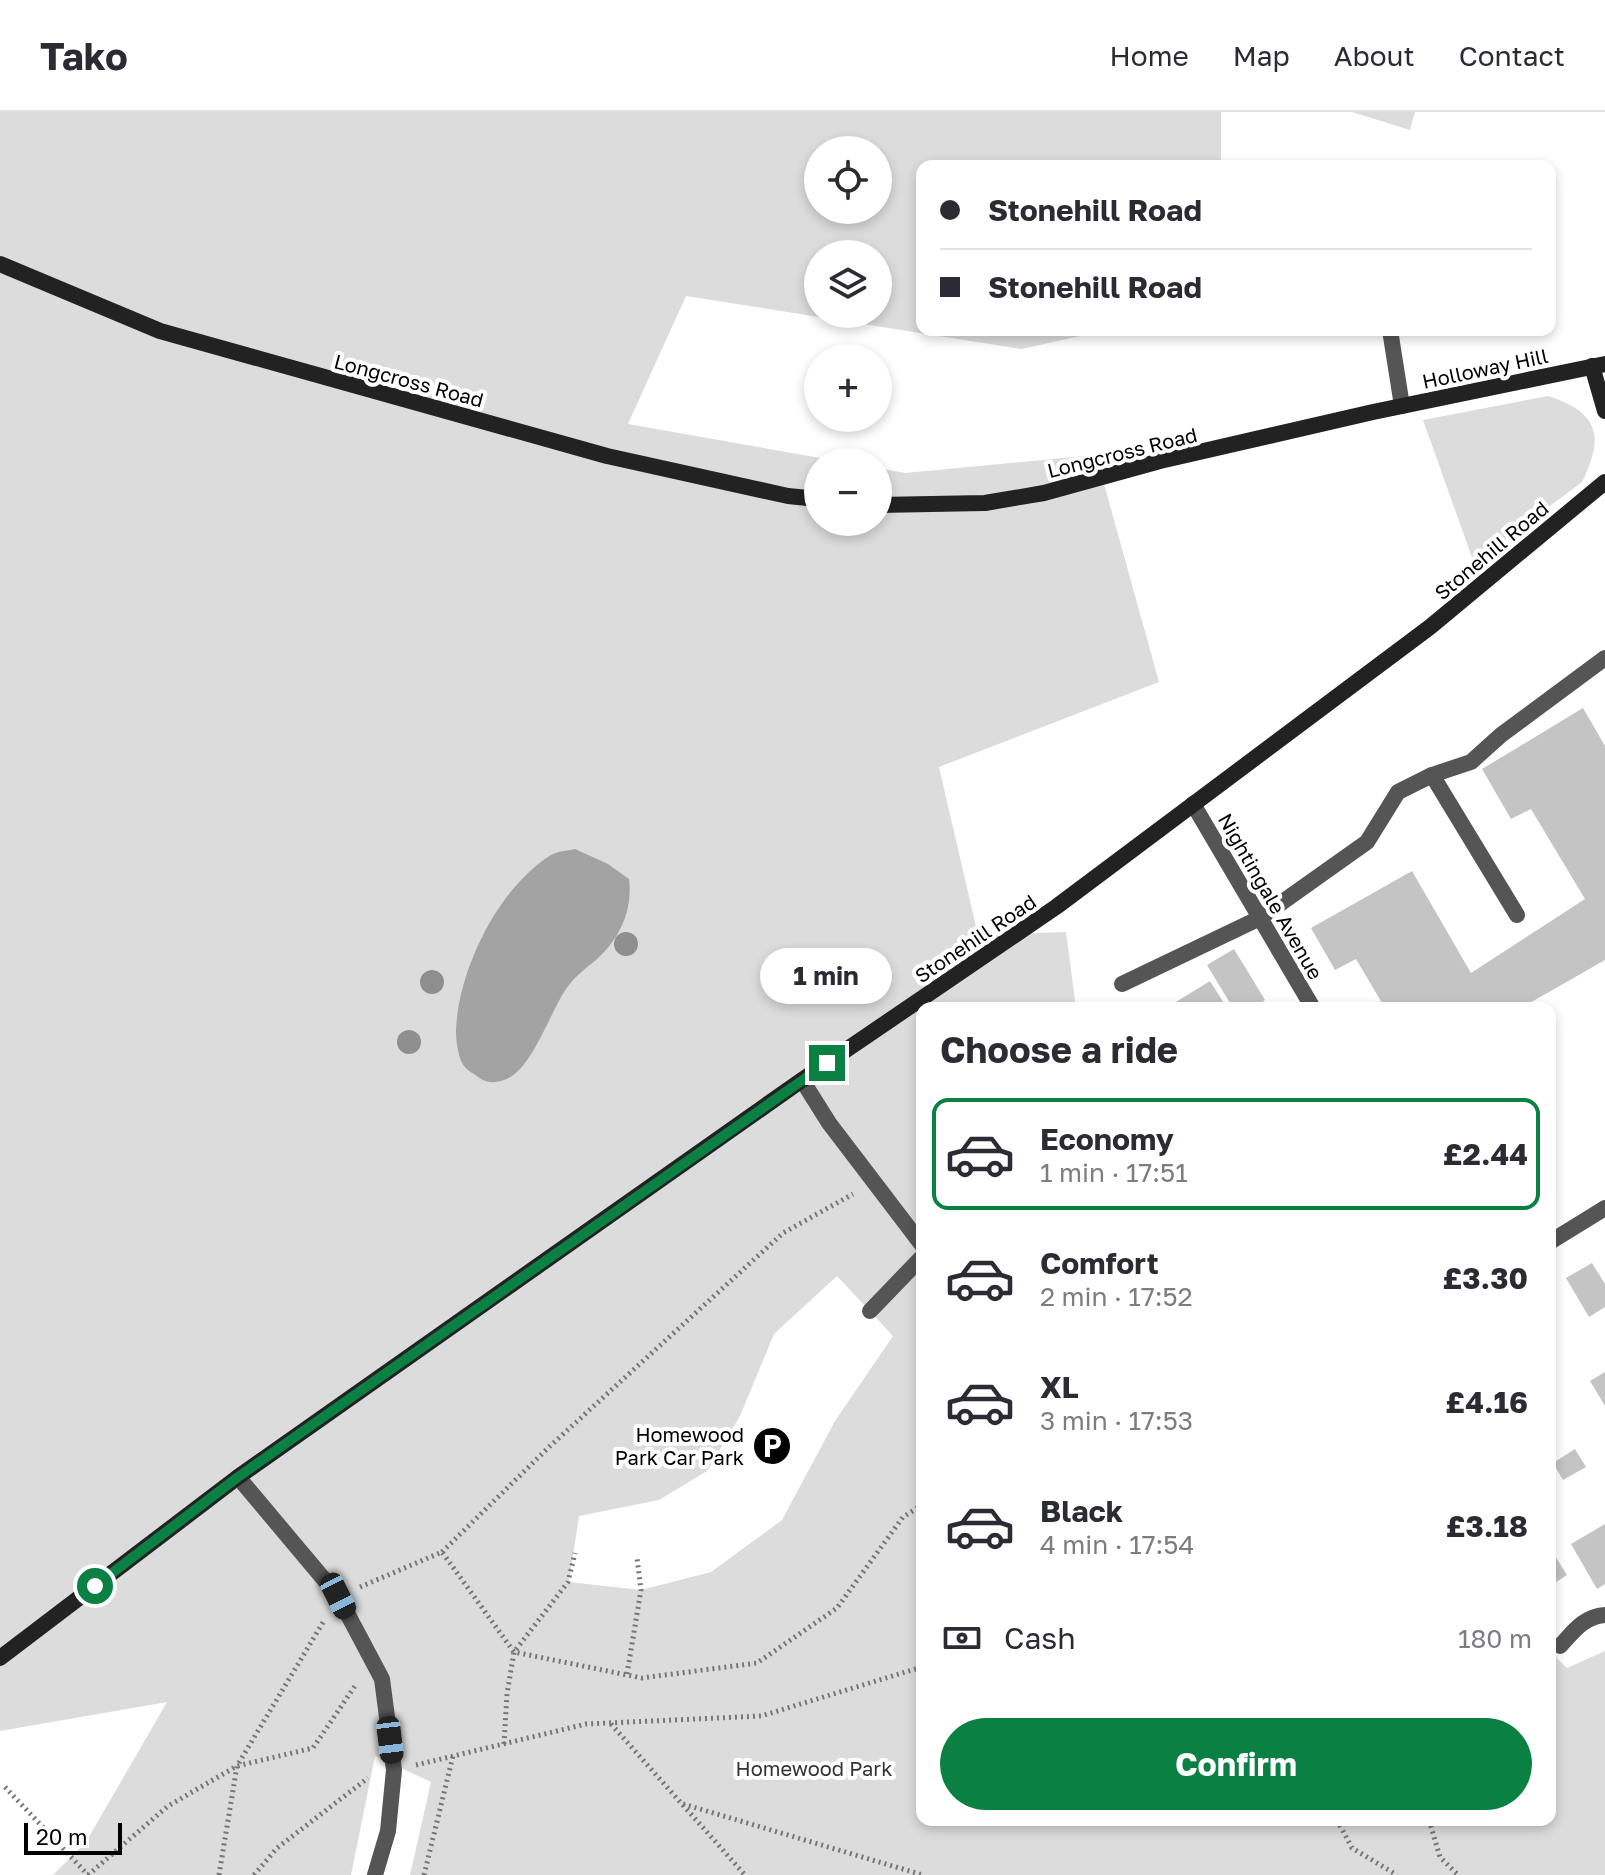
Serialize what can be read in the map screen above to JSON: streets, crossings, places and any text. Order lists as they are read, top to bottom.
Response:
{
  "streets": {
    "street": [
      "Holloway Hill",
      "Longcross Road",
      "Stonehill Road",
      "Nightingale Avenue"
    ]
  },
  "crossings": [
    ["Holloway Hill", "Longcross Road"],
    ["Stonehill Road", "Nightingale Avenue"]
  ],
  "parks": ["Homewood Park"],
  "places": {
    "parking": ["Homewood Park Car Park"]
  },
  "scale_bar": "20 m",
  "page": {
    "header": "Tako",
    "nav": [
      "Home",
      "Map",
      "About",
      "Contact"
    ],
    "map_buttons": ["+", "−"],
    "banner": ["Stonehill Road", "Stonehill Road"],
    "bubble": "1 min",
    "heading": "Choose a ride",
    "list": [
      {
        "name": "Economy",
        "note": "1 min · 17:51",
        "value": "£2.44"
      },
      {
        "name": "Comfort",
        "note": "2 min · 17:52",
        "value": "£3.30"
      },
      {
        "name": "XL",
        "note": "3 min · 17:53",
        "value": "£4.16"
      },
      {
        "name": "Black",
        "note": "4 min · 17:54",
        "value": "£3.18"
      }
    ],
    "pay": ["Cash", "180 m"],
    "buttons": "Confirm",
    "scale": "20 m"
  }
}
